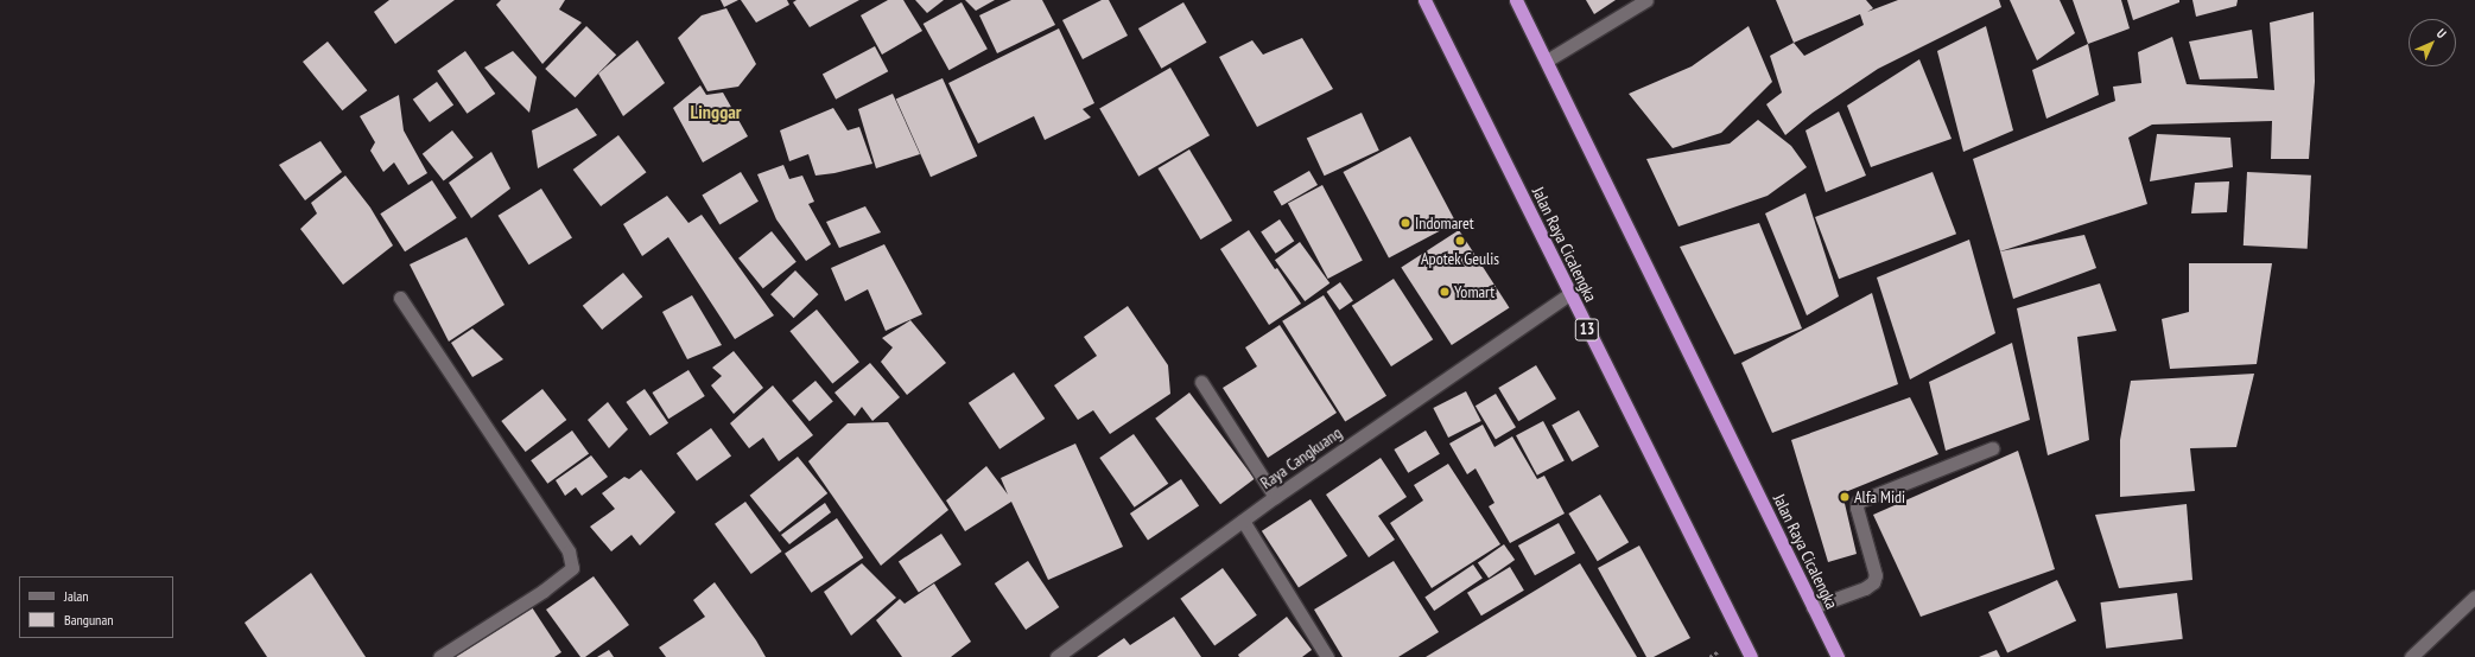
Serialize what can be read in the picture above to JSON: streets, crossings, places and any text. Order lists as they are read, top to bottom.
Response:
{
  "streets": {
    "highway": ["Jalan Raya Cicalengka", "13"],
    "street": ["Raya Cangkuang"]
  },
  "crossings": [
    ["Jalan Raya Cicalengka", "Raya Cangkuang"]
  ],
  "districts": ["Linggar"],
  "places": [
    "Indomaret",
    "Apotek Geulis",
    "Yomart",
    "Alfa Midi"
  ],
  "legend": ["Jalan", "Bangunan"],
  "north": "top right"
}
